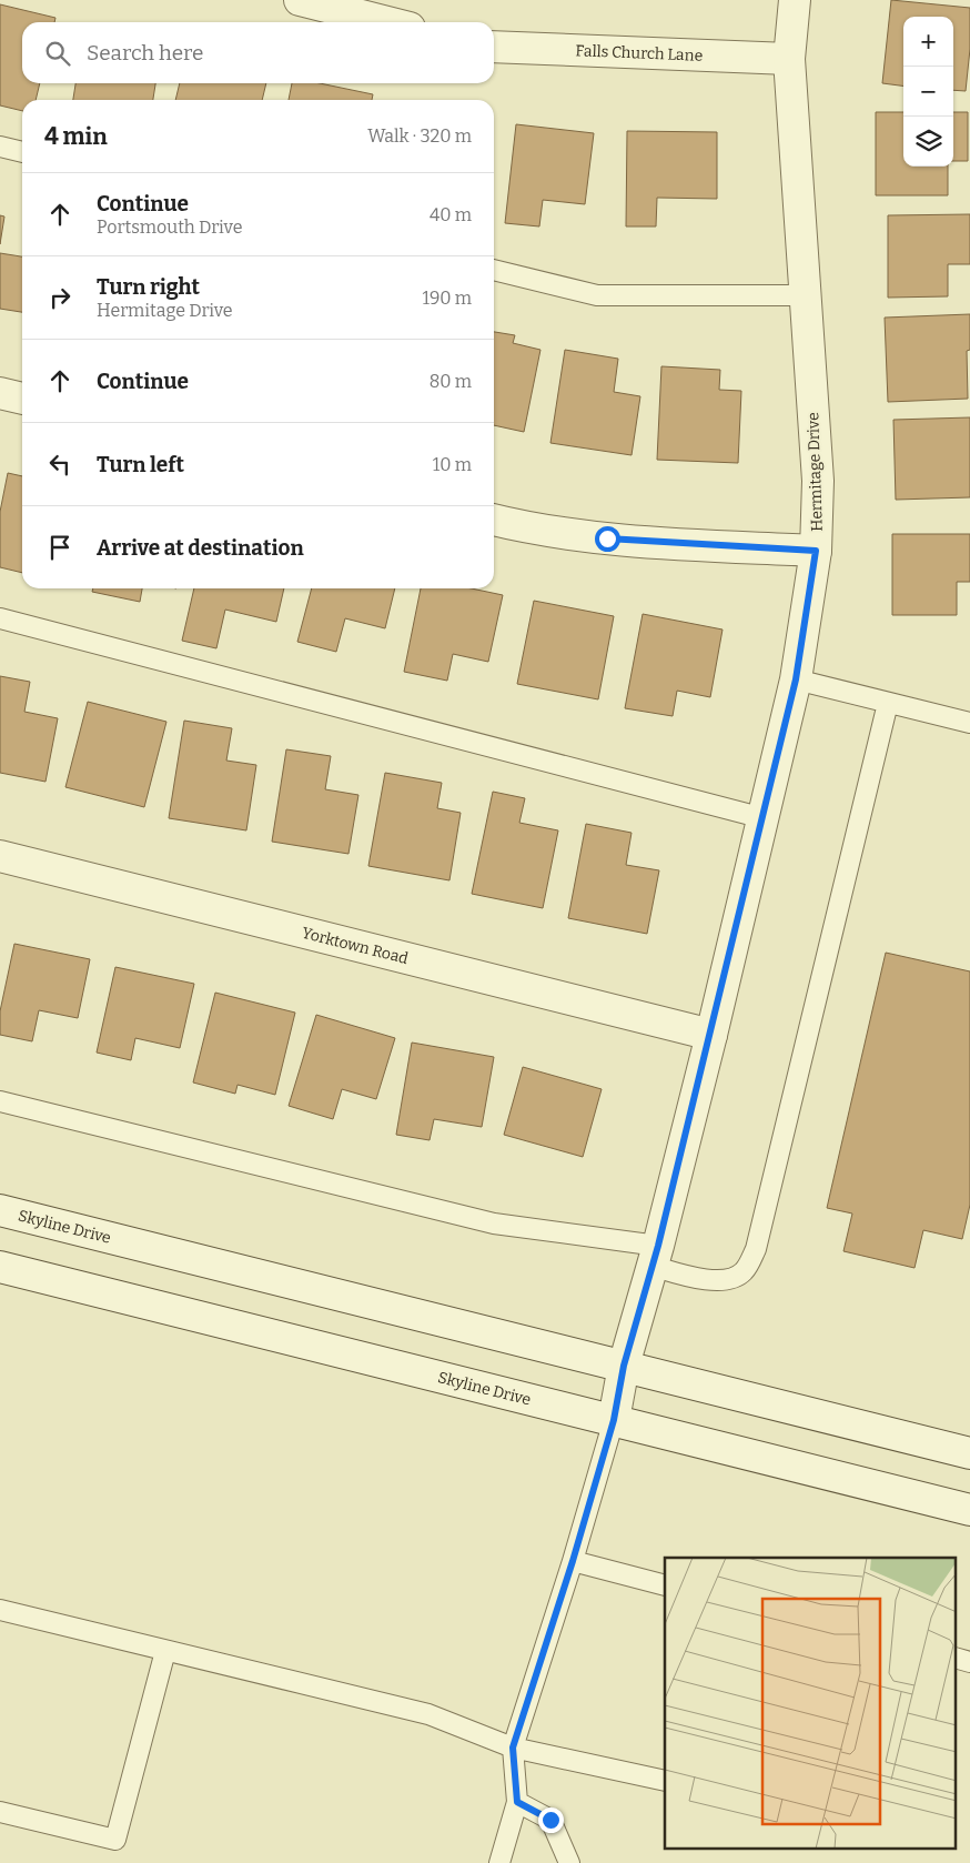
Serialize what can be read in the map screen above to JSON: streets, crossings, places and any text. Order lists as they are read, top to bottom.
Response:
{
  "streets": {
    "street": [
      "Falls Church Lane",
      "Hermitage Drive",
      "Yorktown Road",
      "Skyline Drive"
    ]
  },
  "crossings": [
    ["Falls Church Lane", "Hermitage Drive"],
    ["Hermitage Drive", "Yorktown Road"],
    ["Hermitage Drive", "Skyline Drive"]
  ],
  "page": {
    "map_buttons": ["+", "−"],
    "search": "Search here",
    "heading": ["4 min", "Walk · 320 m"],
    "list": [
      ["Continue", "Portsmouth Drive", "40 m"],
      ["Turn right", "Hermitage Drive", "190 m"],
      ["Continue", "80 m"],
      ["Turn left", "10 m"],
      "Arrive at destination"
    ]
  }
}
